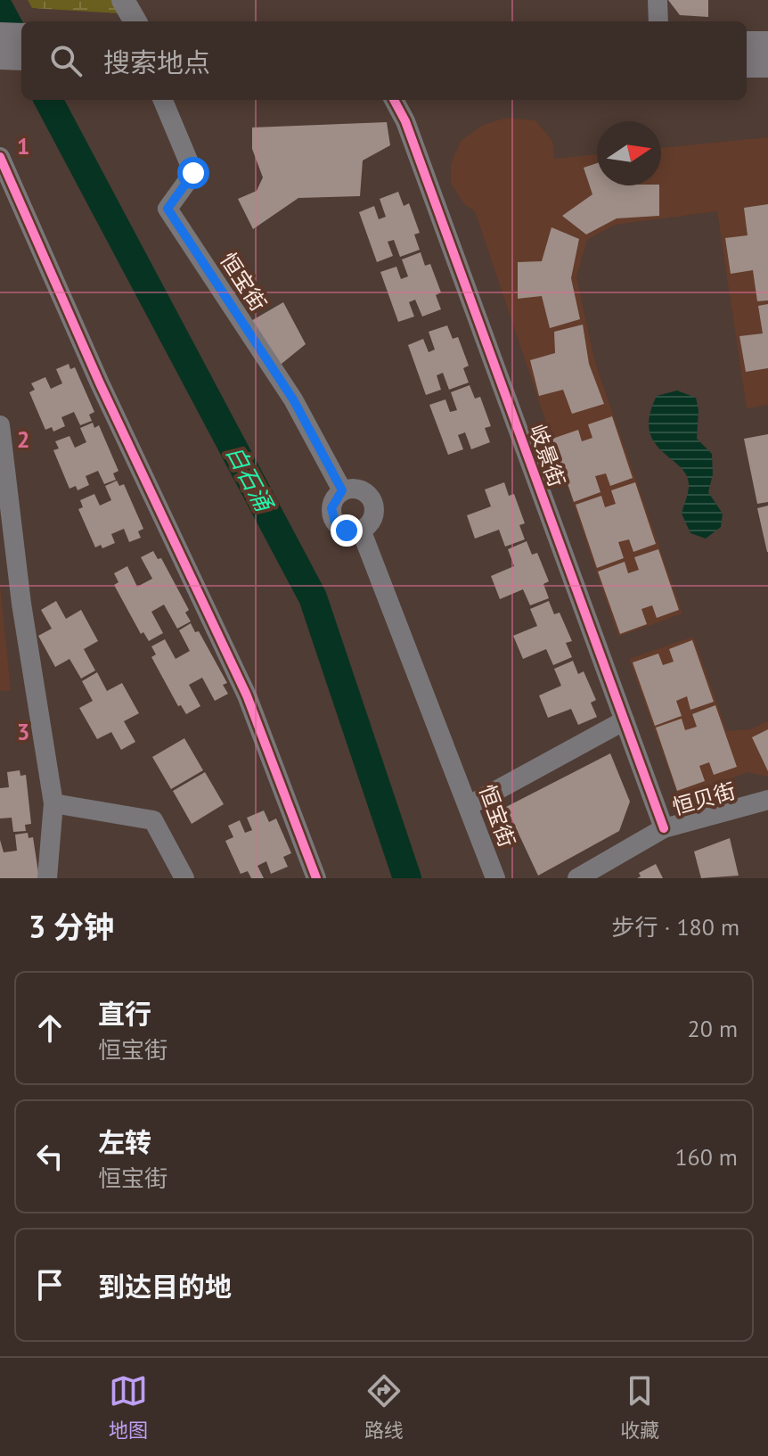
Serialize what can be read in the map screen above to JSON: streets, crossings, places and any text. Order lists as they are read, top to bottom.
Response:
{
  "streets": {
    "street": ["恒宝街", "岐景街", "恒贝街"]
  },
  "crossings": [
    ["岐景街", "恒贝街"]
  ],
  "water": ["白石涌"],
  "north": "right",
  "page": {
    "search": "搜索地点",
    "heading": ["3 分钟", "步行 · 180 m"],
    "list": [
      ["直行", "恒宝街", "20 m"],
      ["左转", "恒宝街", "160 m"],
      "到达目的地"
    ],
    "nav": ["地图", "路线", "收藏"]
  },
  "grid": {
    "rows": ["1", "2", "3"]
  }
}
